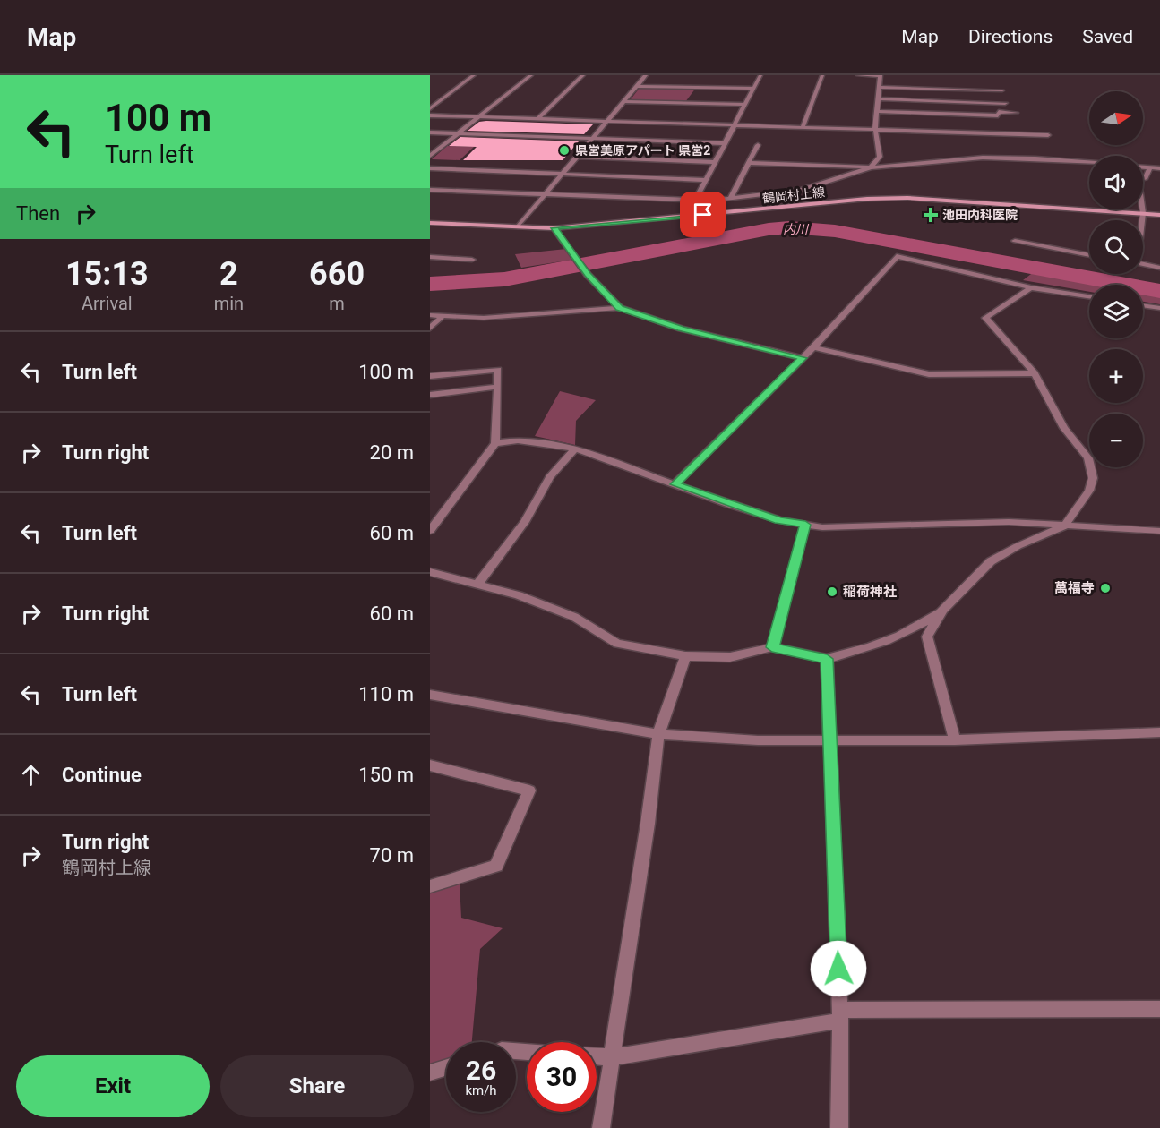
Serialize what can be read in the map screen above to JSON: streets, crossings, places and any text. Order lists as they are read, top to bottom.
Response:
{
  "streets": {
    "main road": ["鶴岡村上線"]
  },
  "water": ["内川"],
  "places": {
    "other": ["県営美原アパート 県営2", "萬福寺", "稲荷神社"],
    "health": ["池田内科医院"]
  },
  "north": "right",
  "page": {
    "header": "Map",
    "nav": ["Map", "Directions", "Saved"],
    "turn": ["100 m", "Turn left"],
    "map_buttons": ["+", "−"],
    "then": "Then",
    "eta": [
      "15:13",
      "Arrival",
      "2",
      "min",
      "660",
      "m"
    ],
    "list": [
      {
        "name": "Turn left",
        "value": "100 m"
      },
      {
        "name": "Turn right",
        "value": "20 m"
      },
      {
        "name": "Turn left",
        "value": "60 m"
      },
      {
        "name": "Turn right",
        "value": "60 m"
      },
      {
        "name": "Turn left",
        "value": "110 m"
      },
      {
        "name": "Continue",
        "value": "150 m"
      },
      {
        "name": "Turn right",
        "note": "鶴岡村上線",
        "value": "70 m"
      }
    ],
    "speed": "26 km/h",
    "limit": "30",
    "buttons": ["Exit", "Share"]
  }
}
